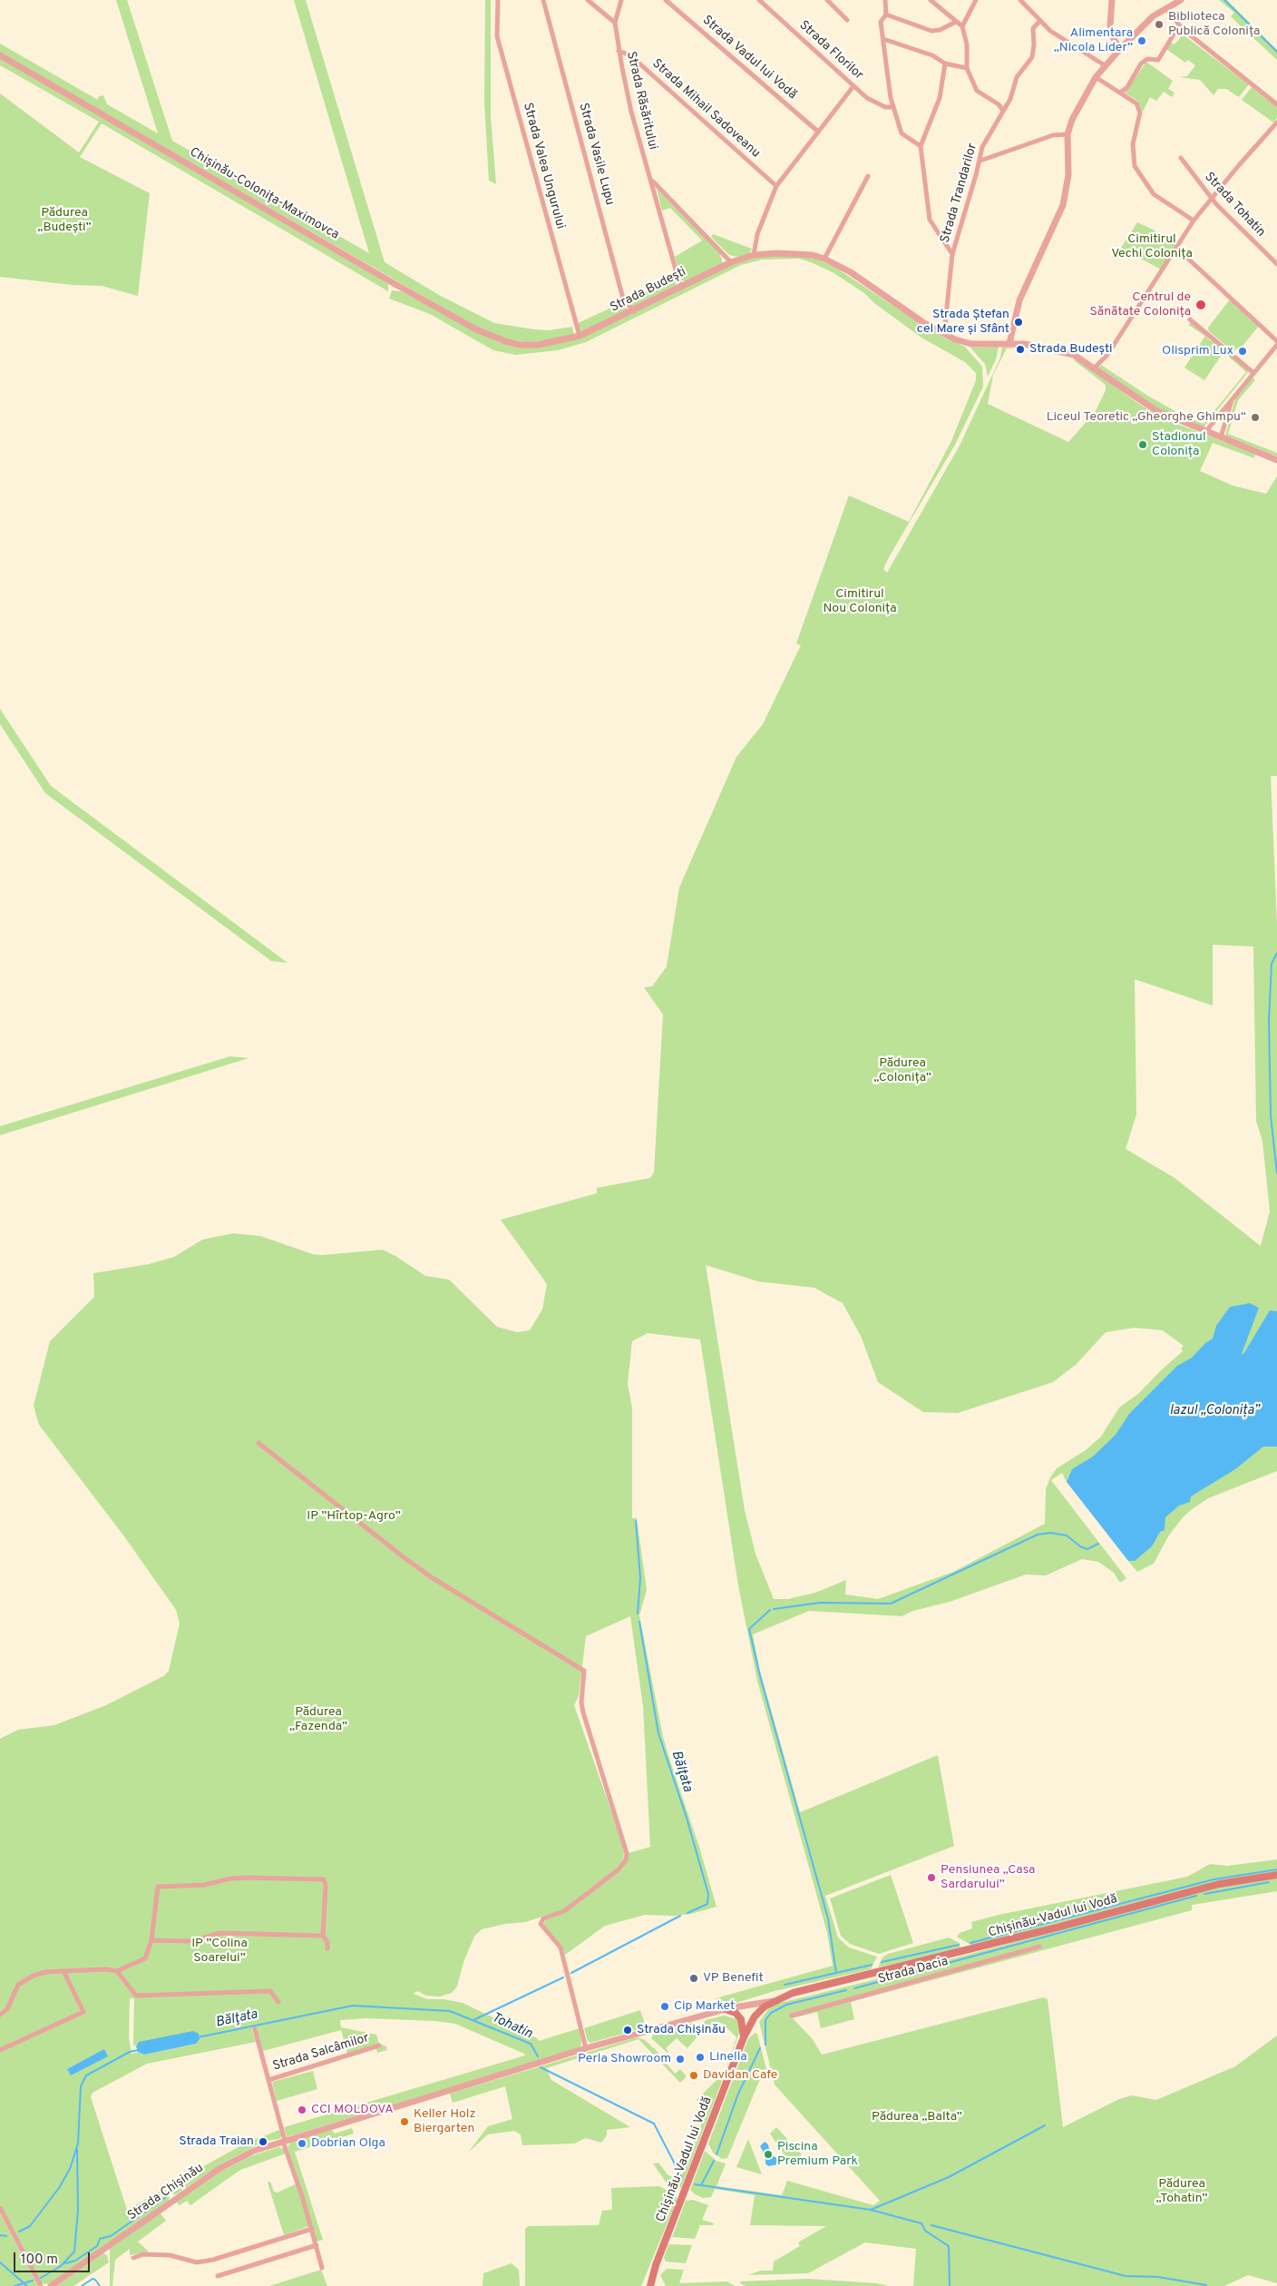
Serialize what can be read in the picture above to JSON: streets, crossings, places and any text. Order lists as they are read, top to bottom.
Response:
{
  "streets": {
    "main road": ["Chișinău-Vadul lui Vodă"],
    "street": [
      "Strada Florilor",
      "Strada Vadul lui Vodă",
      "Strada Răsăritului",
      "Strada Mihail Sadoveanu",
      "Strada Vasile Lupu",
      "Strada Valea Ungurului",
      "Strada Trandarilor",
      "Chișinău-Colonița-Maximovca",
      "Strada Tohatin",
      "Strada Budești",
      "Strada Dacia",
      "Strada Salcâmilor",
      "Strada Chișinău"
    ]
  },
  "crossings": [
    ["Strada Răsăritului", "Strada Mihail Sadoveanu"],
    ["Strada Răsăritului", "Strada Budești"],
    ["Strada Vasile Lupu", "Strada Budești"],
    ["Strada Valea Ungurului", "Strada Budești"],
    ["Strada Trandarilor", "Strada Budești"],
    ["Chișinău-Colonița-Maximovca", "Strada Budești"],
    ["Chișinău-Vadul lui Vodă", "Strada Chișinău"],
    ["Strada Salcâmilor", "Strada Chișinău"]
  ],
  "water": ["Iazul „Colonița”", "Bălţata", "Tohatin"],
  "parks": [
    "Pădurea „Budești”",
    "Cimitirul Vechi Colonița",
    "Cimitirul Nou Colonița",
    "Pădurea „Colonița”",
    "IP ”Hîrtop-Agro”",
    "Pădurea „Fazenda”",
    "IP ”Colina Soarelui”",
    "Pădurea „Balta”",
    "Pădurea „Tohatin”"
  ],
  "places": [
    "Biblioteca Publică Colonița",
    "Alimentara „Nicola Lider”",
    "Centrul de Sănătate Colonița",
    "Strada Ștefan cel Mare și Sfânt",
    "Strada Budești",
    "Olisprim Lux",
    "Liceul Teoretic „Gheorghe Ghimpu“",
    "Stadionul Colonița",
    "Pensiunea „Casa Sardarului”",
    "VP Benefit",
    "Cip Market",
    "Strada Chișinău",
    "Linella",
    "Perla Showroom",
    "Davidan Cafe",
    "CCI MOLDOVA",
    "Keller Holz Biergarten",
    "Strada Traian",
    "Dobrian Olga",
    "Piscina Premium Park"
  ],
  "scale_bar": "100 m"
}
